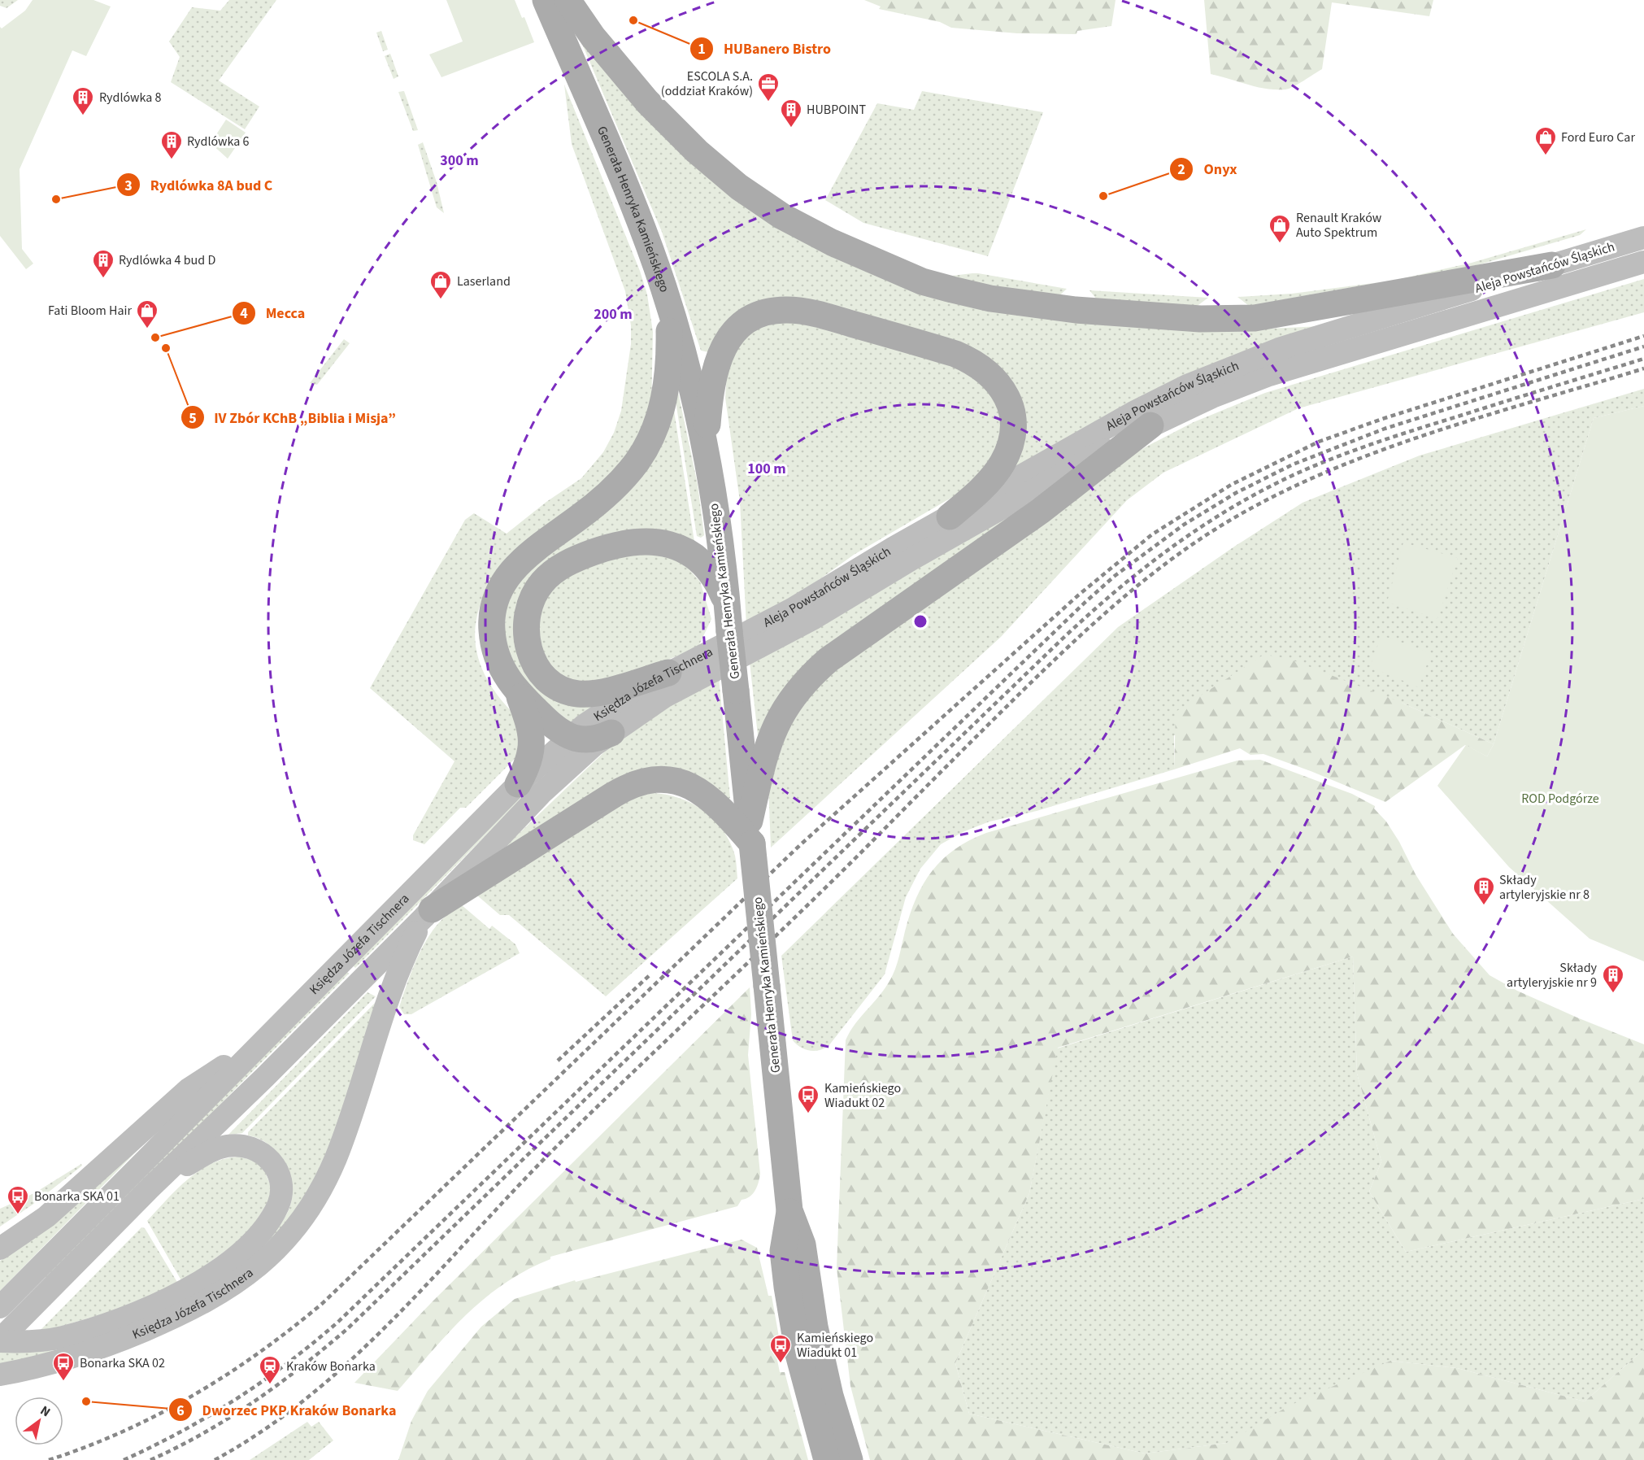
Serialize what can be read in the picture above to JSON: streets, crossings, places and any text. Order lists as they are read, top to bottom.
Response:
{
  "streets": {
    "main road": ["Generała Henryka Kamieńskiego", "Aleja Powstańców Śląskich", "Księdza Józefa Tischnera"]
  },
  "crossings": [
    ["Generała Henryka Kamieńskiego", "Aleja Powstańców Śląskich"],
    ["Generała Henryka Kamieńskiego", "Księdza Józefa Tischnera"],
    ["Aleja Powstańców Śląskich", "Księdza Józefa Tischnera"]
  ],
  "parks": ["ROD Podgórze"],
  "places": {
    "other": [
      "HUBanero Bistro",
      "Onyx",
      "Rydlówka 8A bud C",
      "Mecca",
      "IV Zbór KChB „Biblia i Misja”",
      "Dworzec PKP Kraków Bonarka"
    ],
    "office": ["ESCOLA S.A. (oddział Kraków)"],
    "building": [
      "Rydlówka 8",
      "HUBPOINT",
      "Rydlówka 6",
      "Rydlówka 4 bud D",
      "Składy artyleryjskie nr 8",
      "Składy artyleryjskie nr 9"
    ],
    "shop": [
      "Ford Euro Car",
      "Renault Kraków Auto Spektrum",
      "Laserland",
      "Fati Bloom Hair"
    ],
    "bus stop": [
      "Kamieńskiego Wiadukt 02",
      "Bonarka SKA 01",
      "Kamieńskiego Wiadukt 01",
      "Bonarka SKA 02"
    ],
    "station": ["Kraków Bonarka"]
  },
  "north": "top right",
  "rings": ["300 m", "200 m", "100 m"]
}
